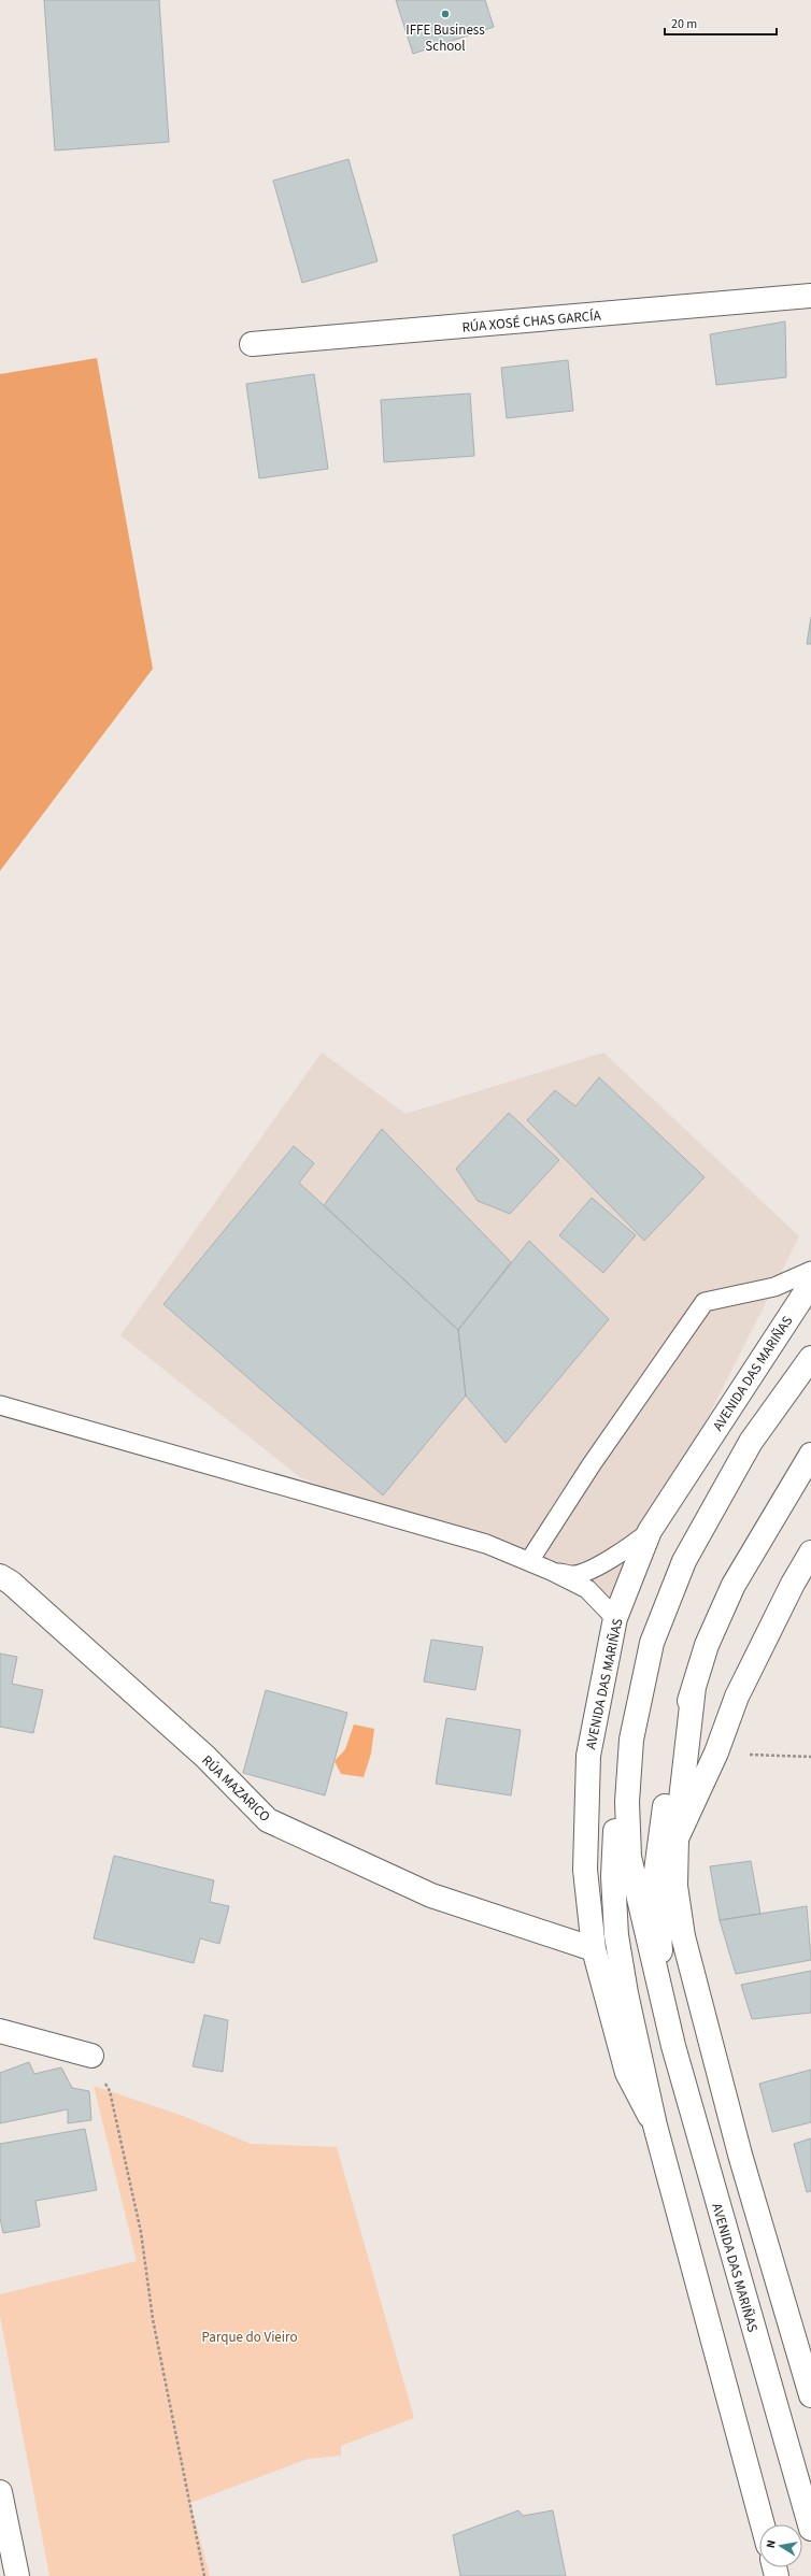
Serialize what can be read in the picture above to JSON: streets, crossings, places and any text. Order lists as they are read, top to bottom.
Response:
{
  "streets": {
    "main road": ["RÚA XOSÉ CHAS GARCÍA", "AVENIDA DAS MARIÑAS", "RÚA MAZARICO"]
  },
  "crossings": [
    ["AVENIDA DAS MARIÑAS", "RÚA MAZARICO"]
  ],
  "parks": ["Parque do Vieiro"],
  "places": ["IFFE Business School"],
  "scale_bar": "20 m",
  "north": "left"
}
